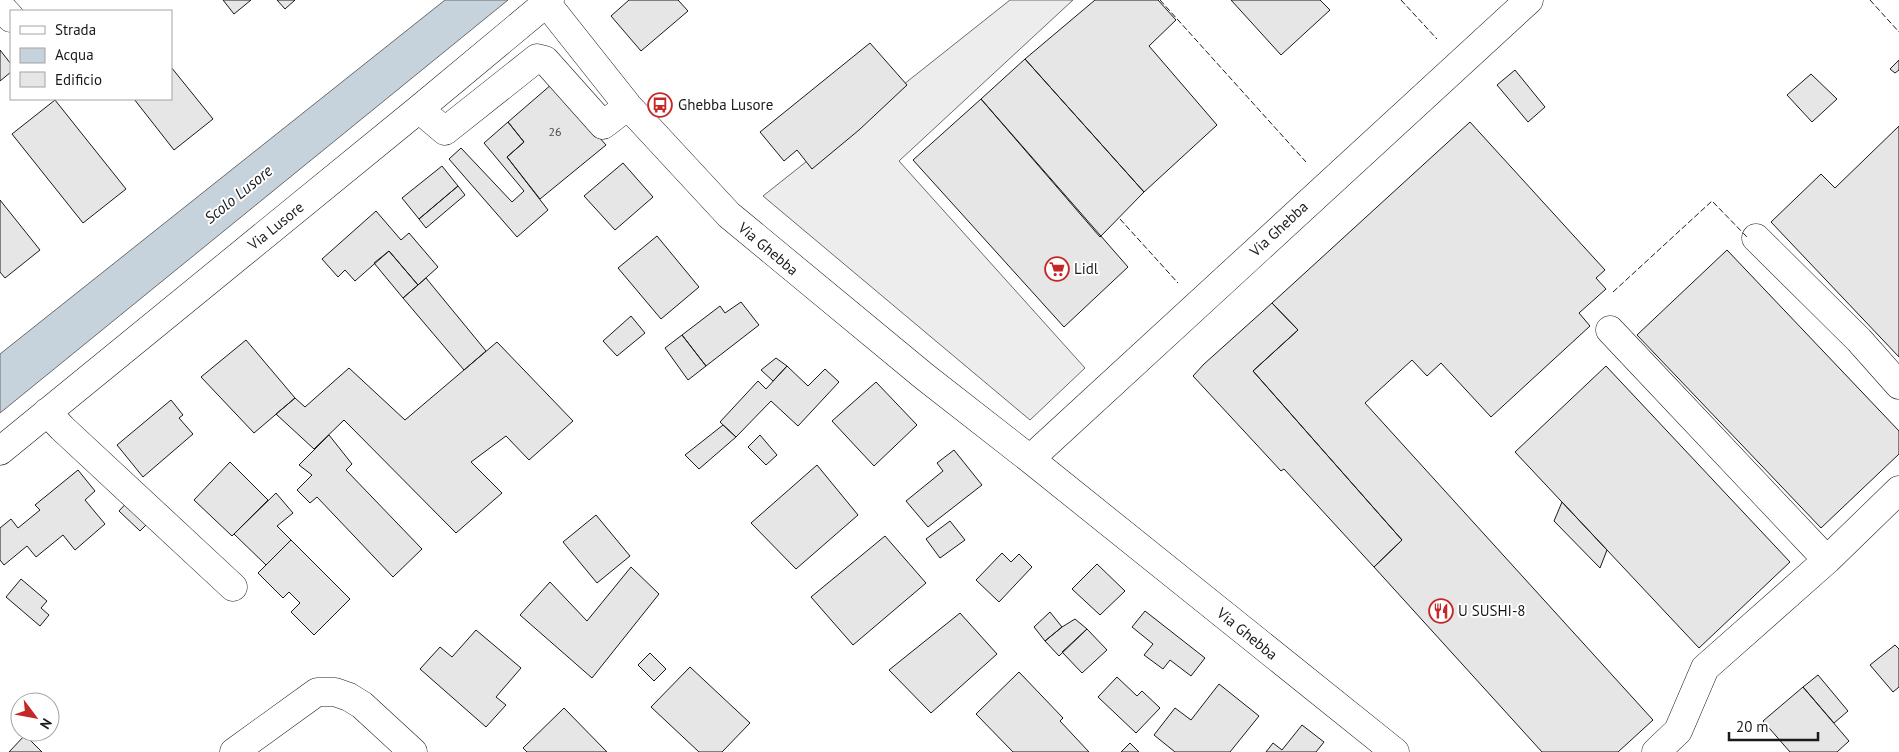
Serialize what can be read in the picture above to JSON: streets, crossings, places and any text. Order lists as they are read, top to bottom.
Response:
{
  "streets": {
    "street": ["Via Lusore", "Via Ghebba"]
  },
  "crossings": [
    ["Via Lusore", "Via Ghebba"]
  ],
  "water": ["Scolo Lusore"],
  "places": {
    "bus stop": ["Ghebba Lusore"],
    "supermarket": ["Lidl"],
    "restaurant": ["U SUSHI-8"]
  },
  "house_numbers": ["26"],
  "legend": ["Strada", "Acqua", "Edificio"],
  "scale_bar": "20 m",
  "north": "bottom right"
}
